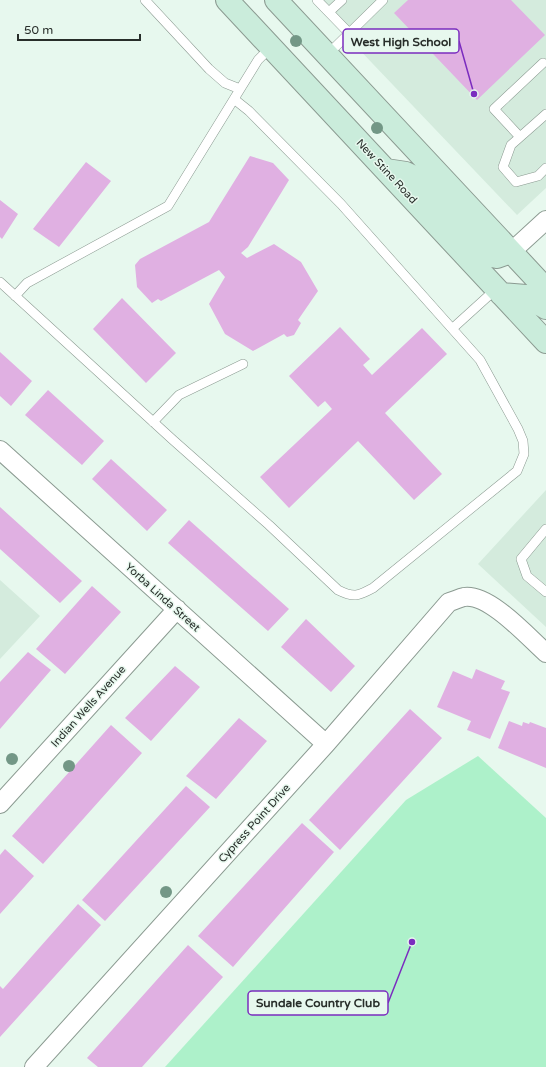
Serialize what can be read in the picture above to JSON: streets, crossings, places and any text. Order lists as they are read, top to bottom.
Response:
{
  "streets": {
    "main road": ["New Stine Road"],
    "street": ["Yorba Linda Street", "Indian Wells Avenue", "Cypress Point Drive"]
  },
  "crossings": [
    ["Yorba Linda Street", "Indian Wells Avenue"],
    ["Yorba Linda Street", "Cypress Point Drive"]
  ],
  "places": ["West High School", "Sundale Country Club"],
  "scale_bar": "50 m"
}
